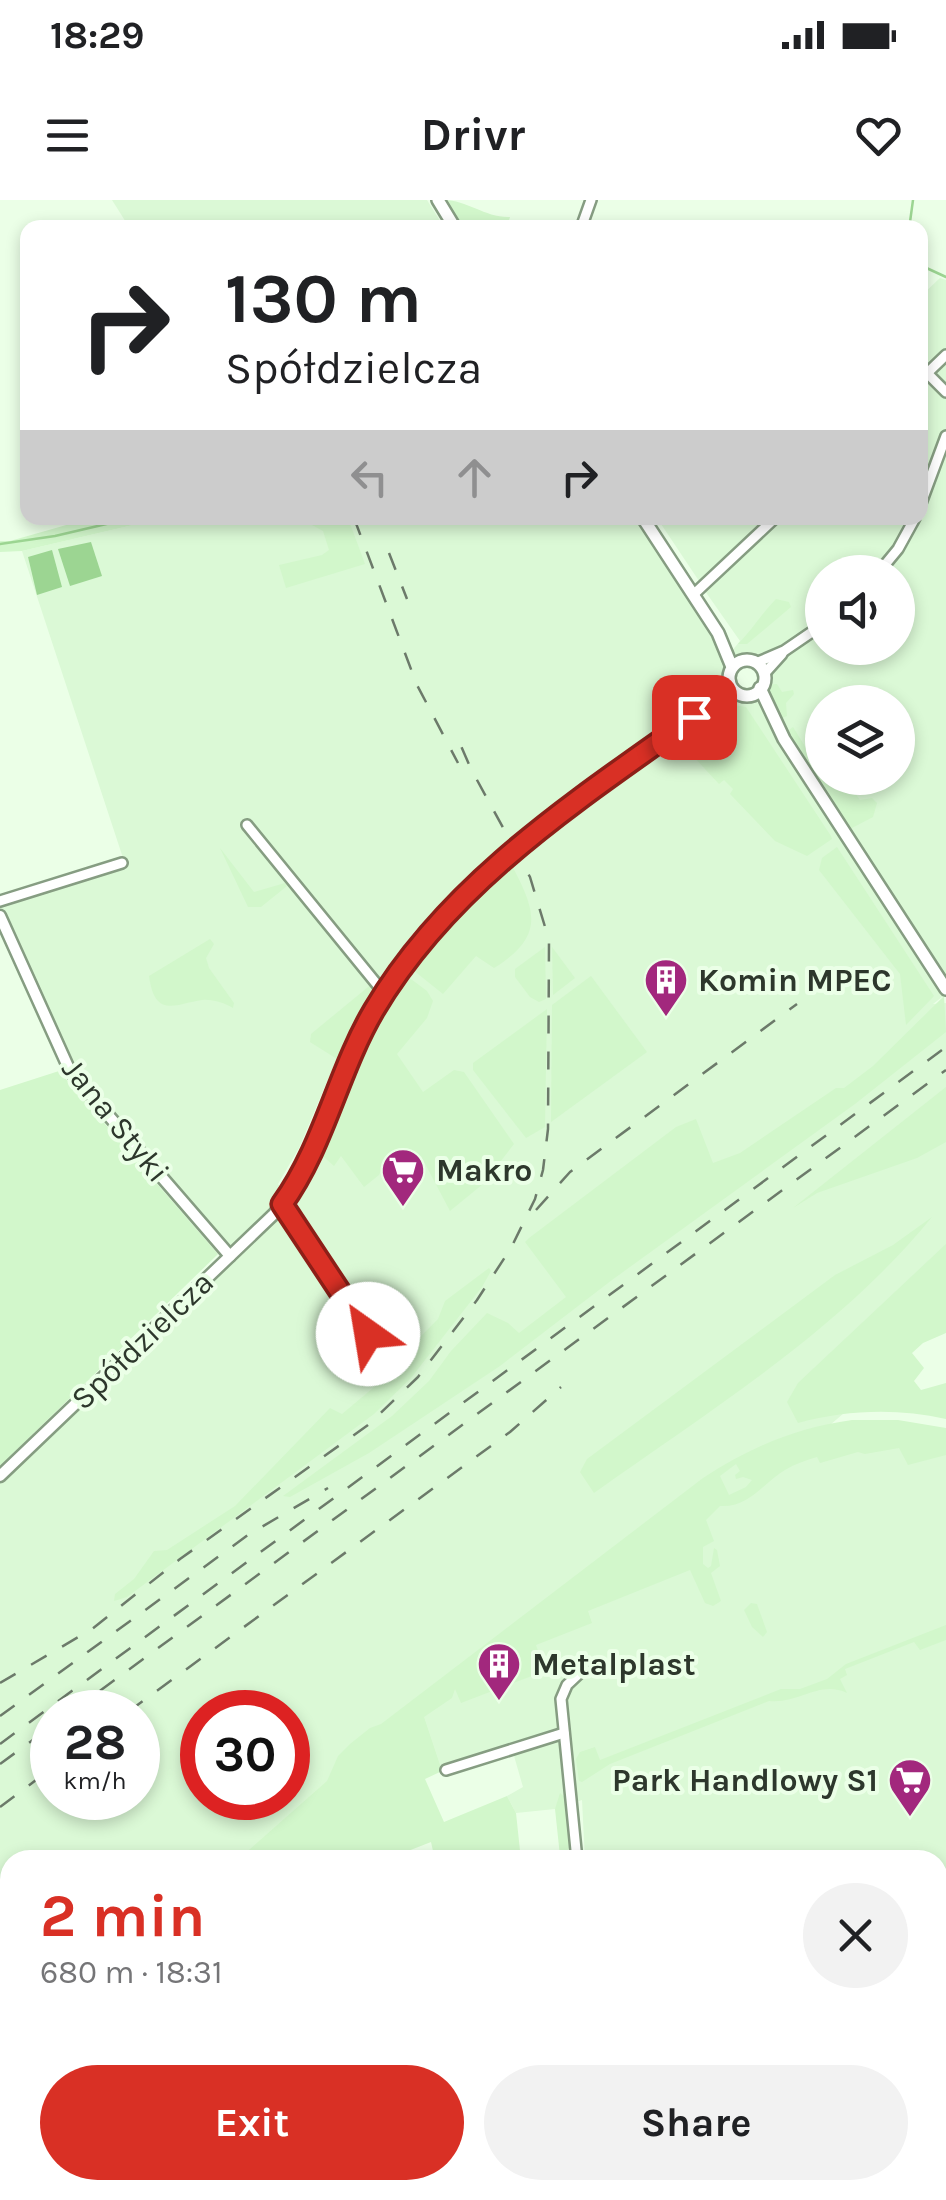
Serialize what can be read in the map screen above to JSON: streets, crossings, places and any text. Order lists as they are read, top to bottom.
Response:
{
  "streets": {
    "street": ["Jana Styki", "Spółdzielcza"]
  },
  "crossings": [
    ["Jana Styki", "Spółdzielcza"]
  ],
  "places": {
    "building": ["Komin MPEC", "Metalplast"],
    "supermarket": ["Makro", "Park Handlowy S1"]
  },
  "page": {
    "status": "18:29",
    "header": "Drivr",
    "turn": ["130 m", "Spółdzielcza"],
    "speed": "28 km/h",
    "limit": "30",
    "heading": ["2 min", "680 m · 18:31"],
    "buttons": ["Exit", "Share"]
  }
}
